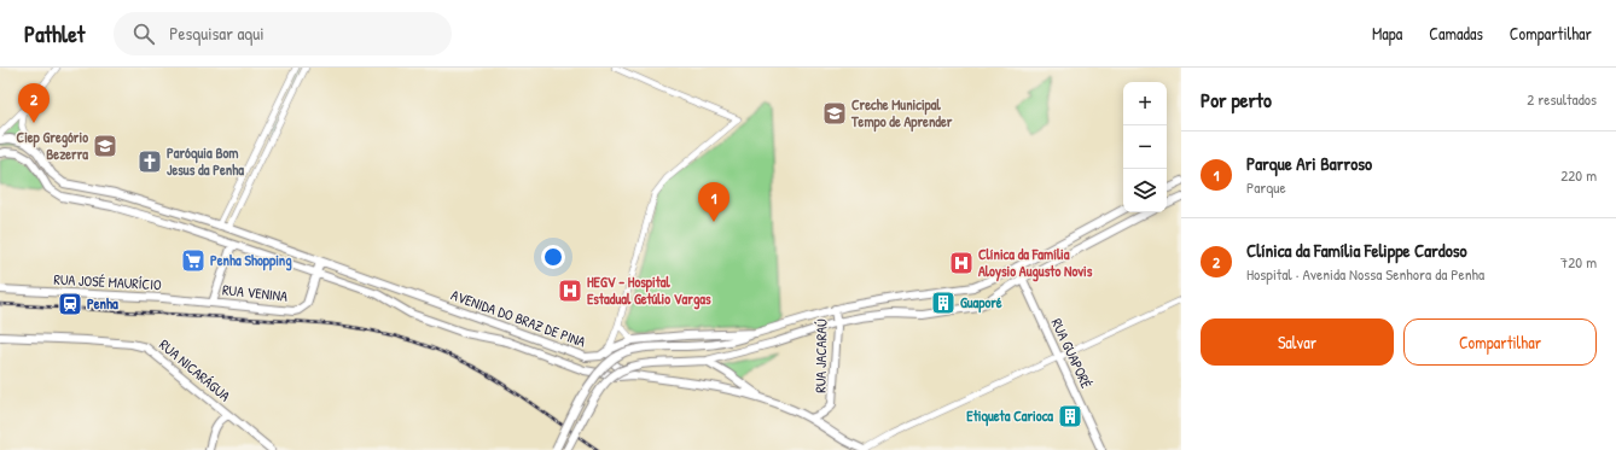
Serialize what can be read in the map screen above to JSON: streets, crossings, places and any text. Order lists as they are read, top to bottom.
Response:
{
  "streets": {
    "main road": [
      "RUA JOSÉ MAURÍCIO",
      "RUA VENINA",
      "AVENIDA DO BRAZ DE PINA",
      "RUA GUAPORÉ",
      "RUA JACARAÚ",
      "RUA NICARÁGUA"
    ]
  },
  "crossings": [
    ["RUA JOSÉ MAURÍCIO", "RUA VENINA"],
    ["RUA VENINA", "AVENIDA DO BRAZ DE PINA"],
    ["AVENIDA DO BRAZ DE PINA", "RUA GUAPORÉ"],
    ["AVENIDA DO BRAZ DE PINA", "RUA JACARAÚ"]
  ],
  "places": {
    "school or university": ["Creche Municipal Tempo de Aprender", "Ciep Gregório Bezerra"],
    "church": ["Paróquia Bom Jesus da Penha"],
    "supermarket": ["Penha Shopping"],
    "hospital": ["Clínica da Família Aloysio Augusto Novis", "HEGV - Hospital Estadual Getúlio Vargas"],
    "building": ["Guaporé", "Etiqueta Carioca"],
    "station": ["Penha"]
  },
  "page": {
    "header": "Pathlet",
    "search": "Pesquisar aqui",
    "nav": ["Mapa", "Camadas", "Compartilhar"],
    "heading": ["Por perto", "2 resultados"],
    "map_buttons": ["+", "−"],
    "pins": ["2", "1"],
    "list": [
      {
        "mark": "1",
        "name": "Parque Ari Barroso",
        "note": "Parque",
        "value": "220 m"
      },
      {
        "mark": "2",
        "name": "Clínica da Família Felippe Cardoso",
        "note": "Hospital · Avenida Nossa Senhora da Penha",
        "value": "720 m"
      }
    ],
    "buttons": ["Salvar", "Compartilhar"]
  }
}
